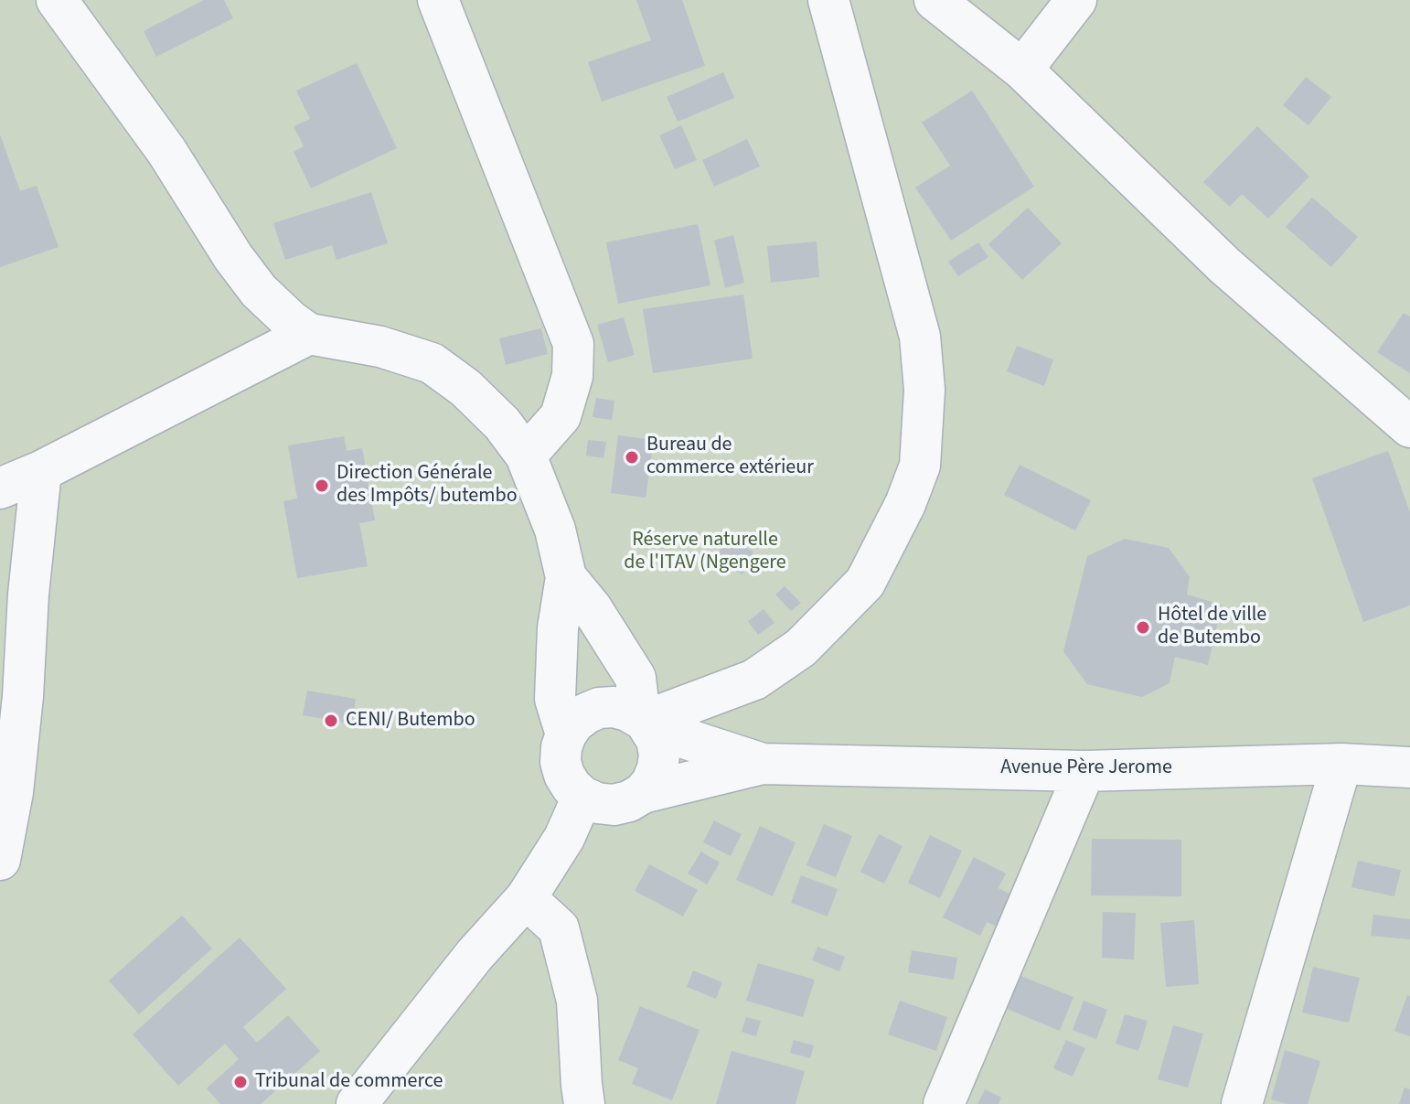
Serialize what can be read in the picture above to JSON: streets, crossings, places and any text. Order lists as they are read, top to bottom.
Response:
{
  "streets": {
    "street": ["Avenue Père Jerome"]
  },
  "parks": ["Réserve naturelle de l'ITAV (Ngengere"],
  "places": [
    "Bureau de commerce extérieur",
    "Direction Générale des Impôts/ butembo",
    "Hôtel de ville de Butembo",
    "CENI/ Butembo",
    "Tribunal de commerce"
  ]
}
